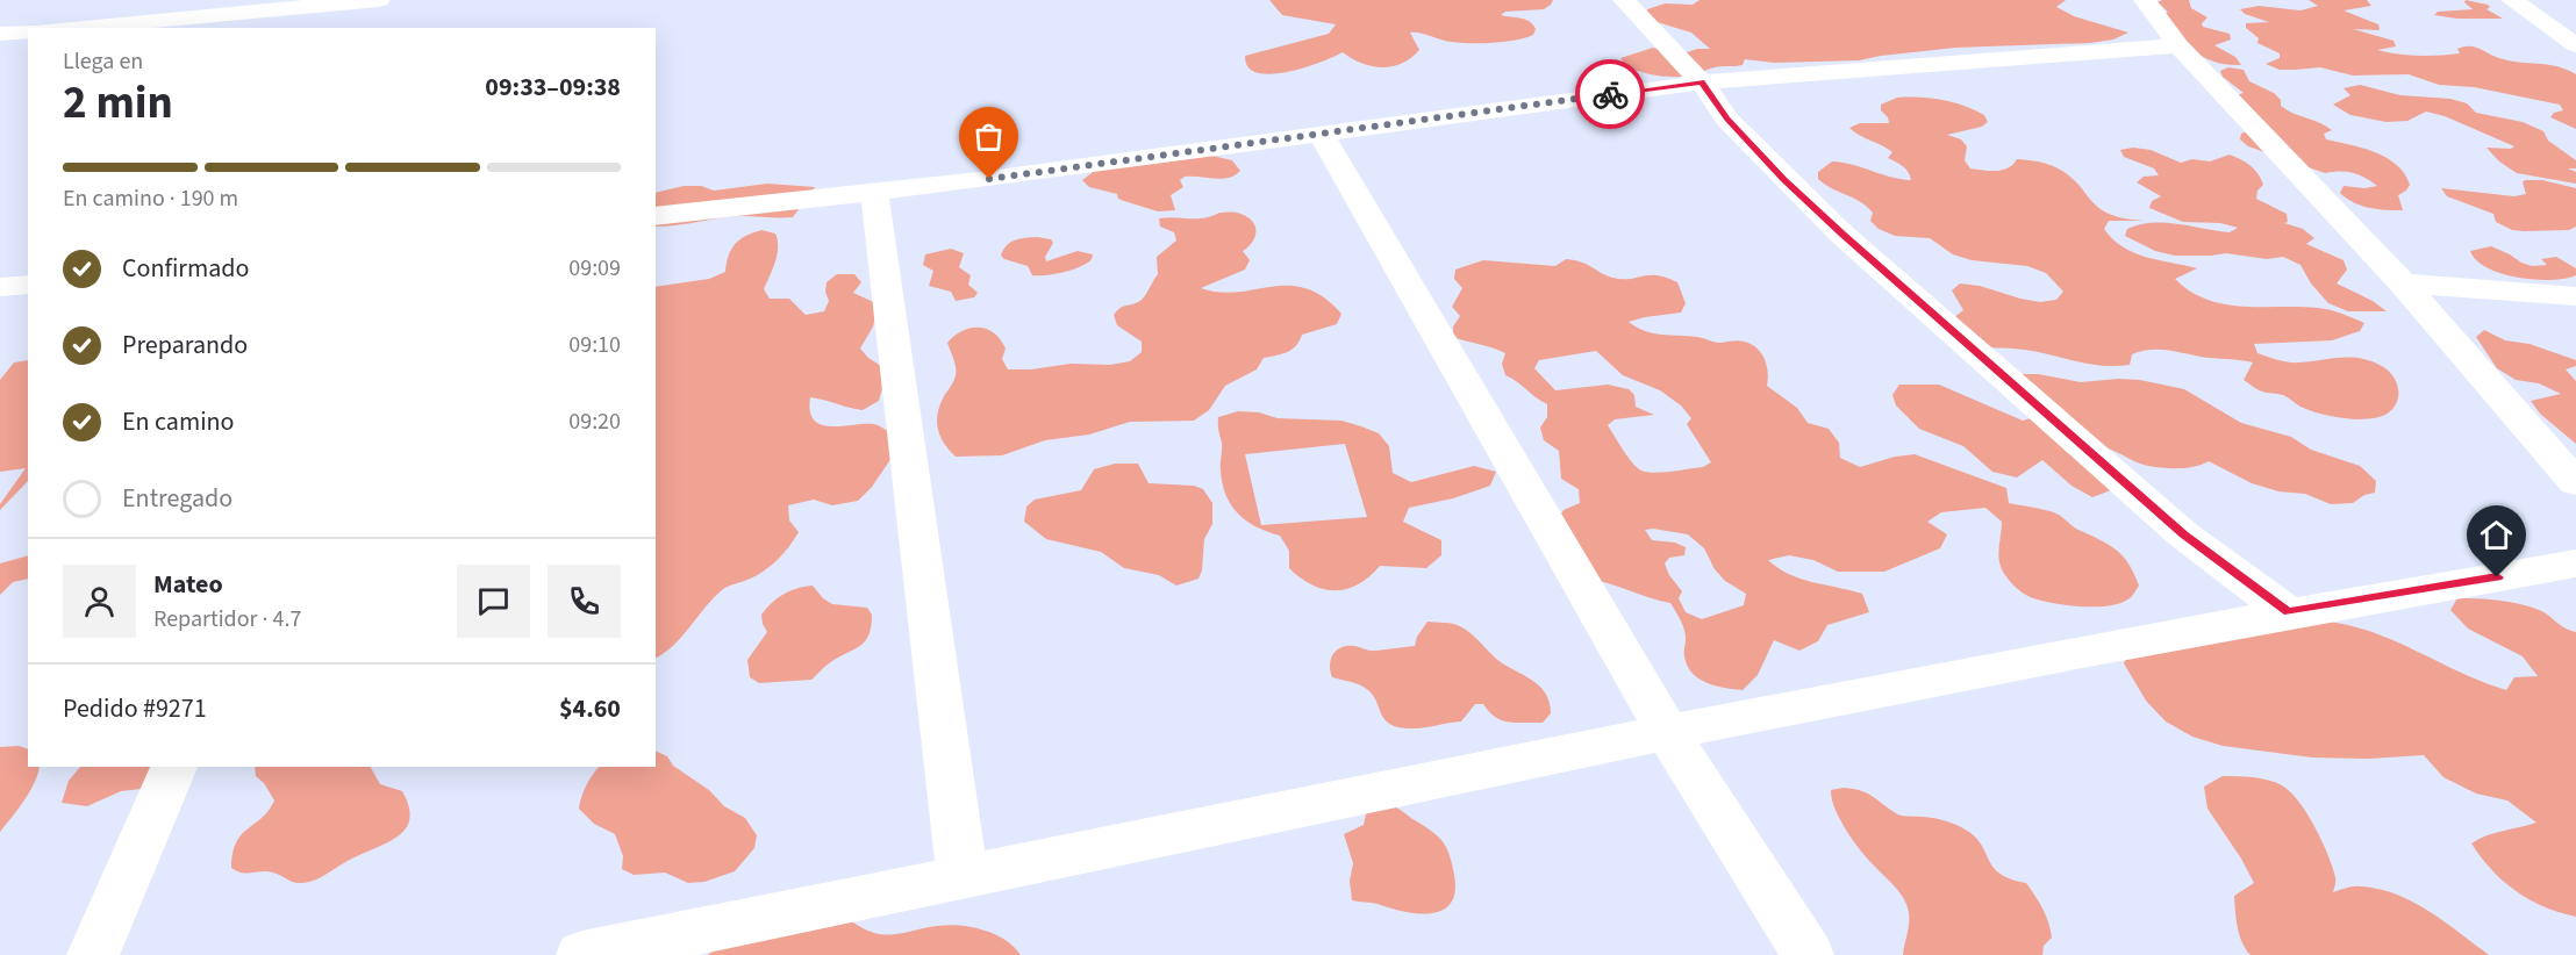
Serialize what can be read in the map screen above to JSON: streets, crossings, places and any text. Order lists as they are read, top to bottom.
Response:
{
  "page": {
    "heading": ["2 min", "Llega en", "09:33–09:38"],
    "panel": [
      "Mateo",
      "Repartidor · 4.7",
      "Pedido #9271",
      "$4.60"
    ],
    "bar": "En camino · 190 m",
    "list": [
      ["Confirmado", "09:09"],
      ["Preparando", "09:10"],
      ["En camino", "09:20"],
      "Entregado"
    ]
  }
}
